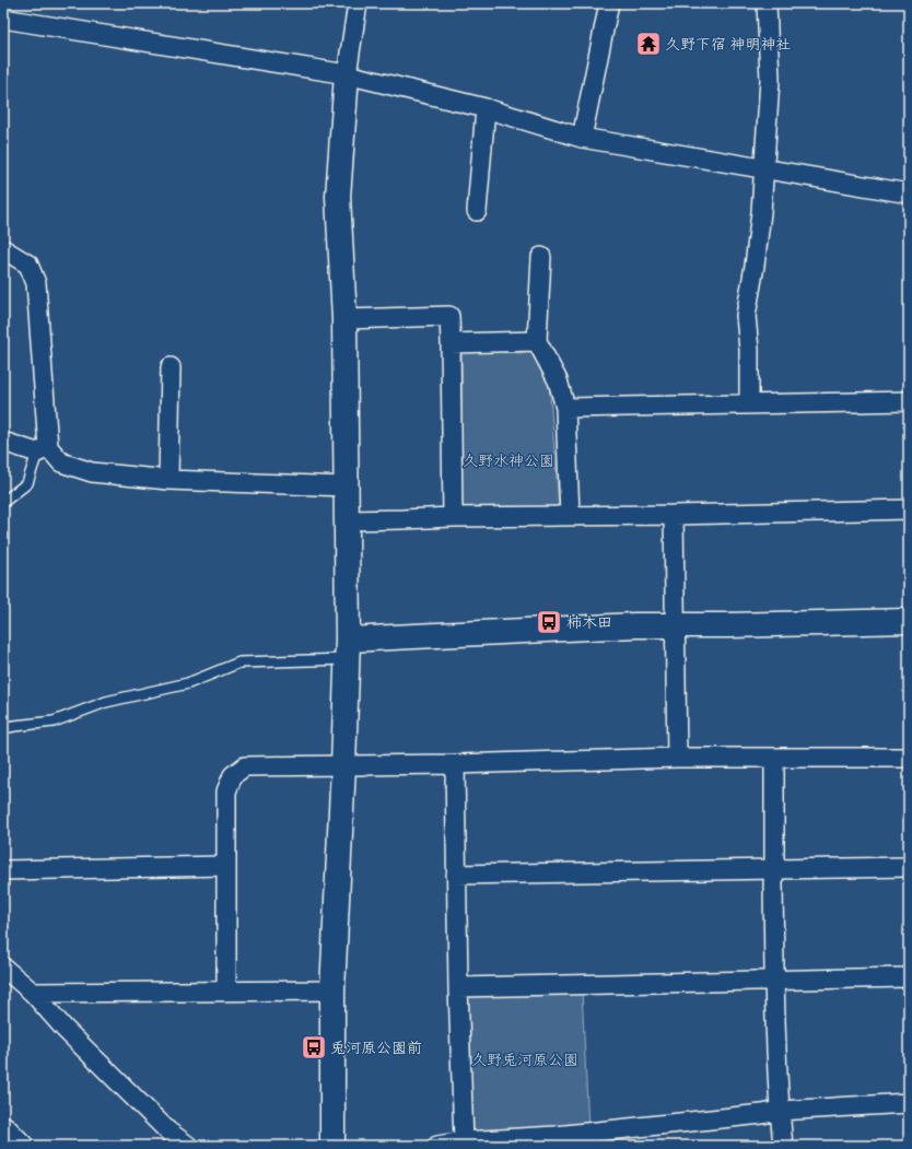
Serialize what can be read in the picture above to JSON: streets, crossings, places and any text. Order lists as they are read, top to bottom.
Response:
{
  "parks": ["久野水神公園", "久野兎河原公園"],
  "places": {
    "temple": ["久野下宿 神明神社"],
    "bus stop": ["柿木田", "兎河原公園前"]
  }
}
